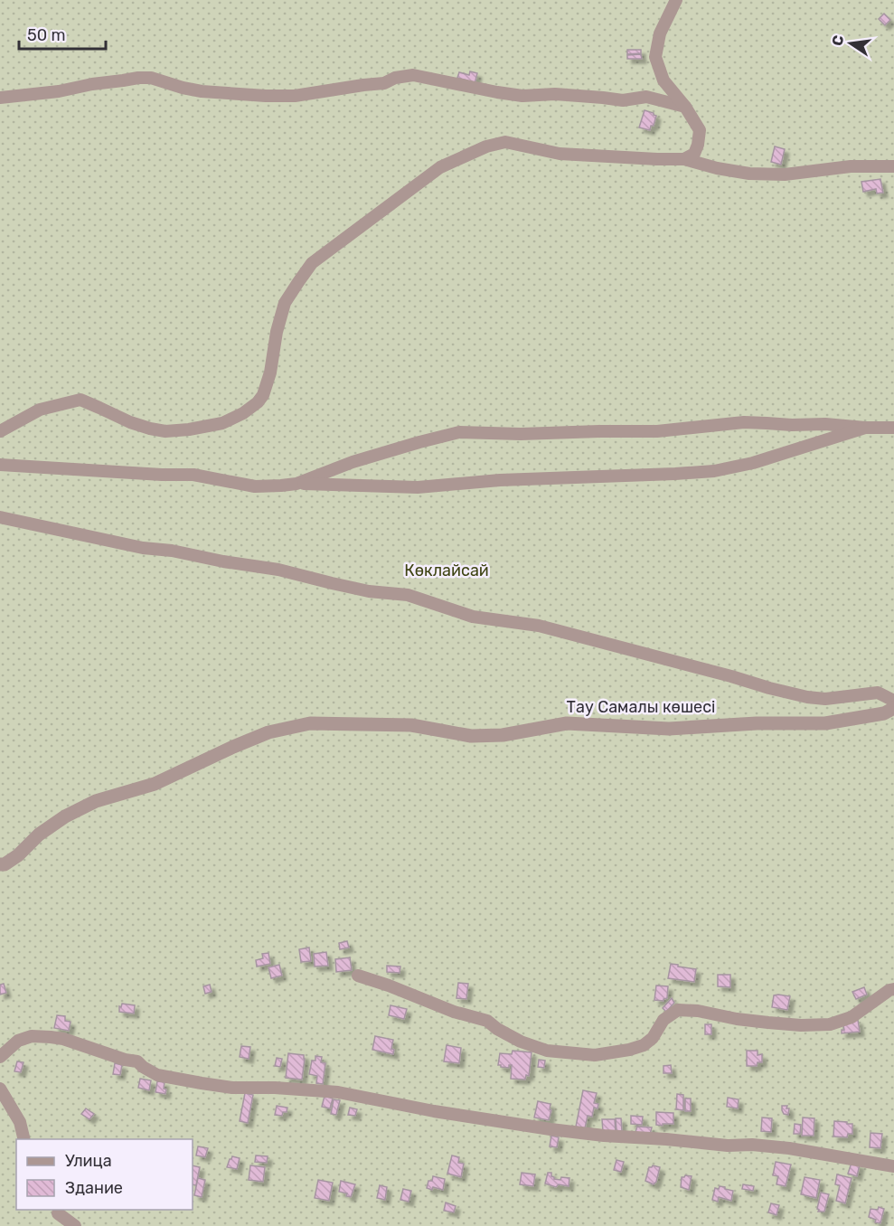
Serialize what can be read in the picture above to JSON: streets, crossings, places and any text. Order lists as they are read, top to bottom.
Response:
{
  "streets": {
    "street": ["Тау Самалы көшесі"]
  },
  "parks": ["Көклайсай"],
  "legend": ["Улица", "Здание"],
  "scale_bar": "50 m",
  "north": "left"
}
